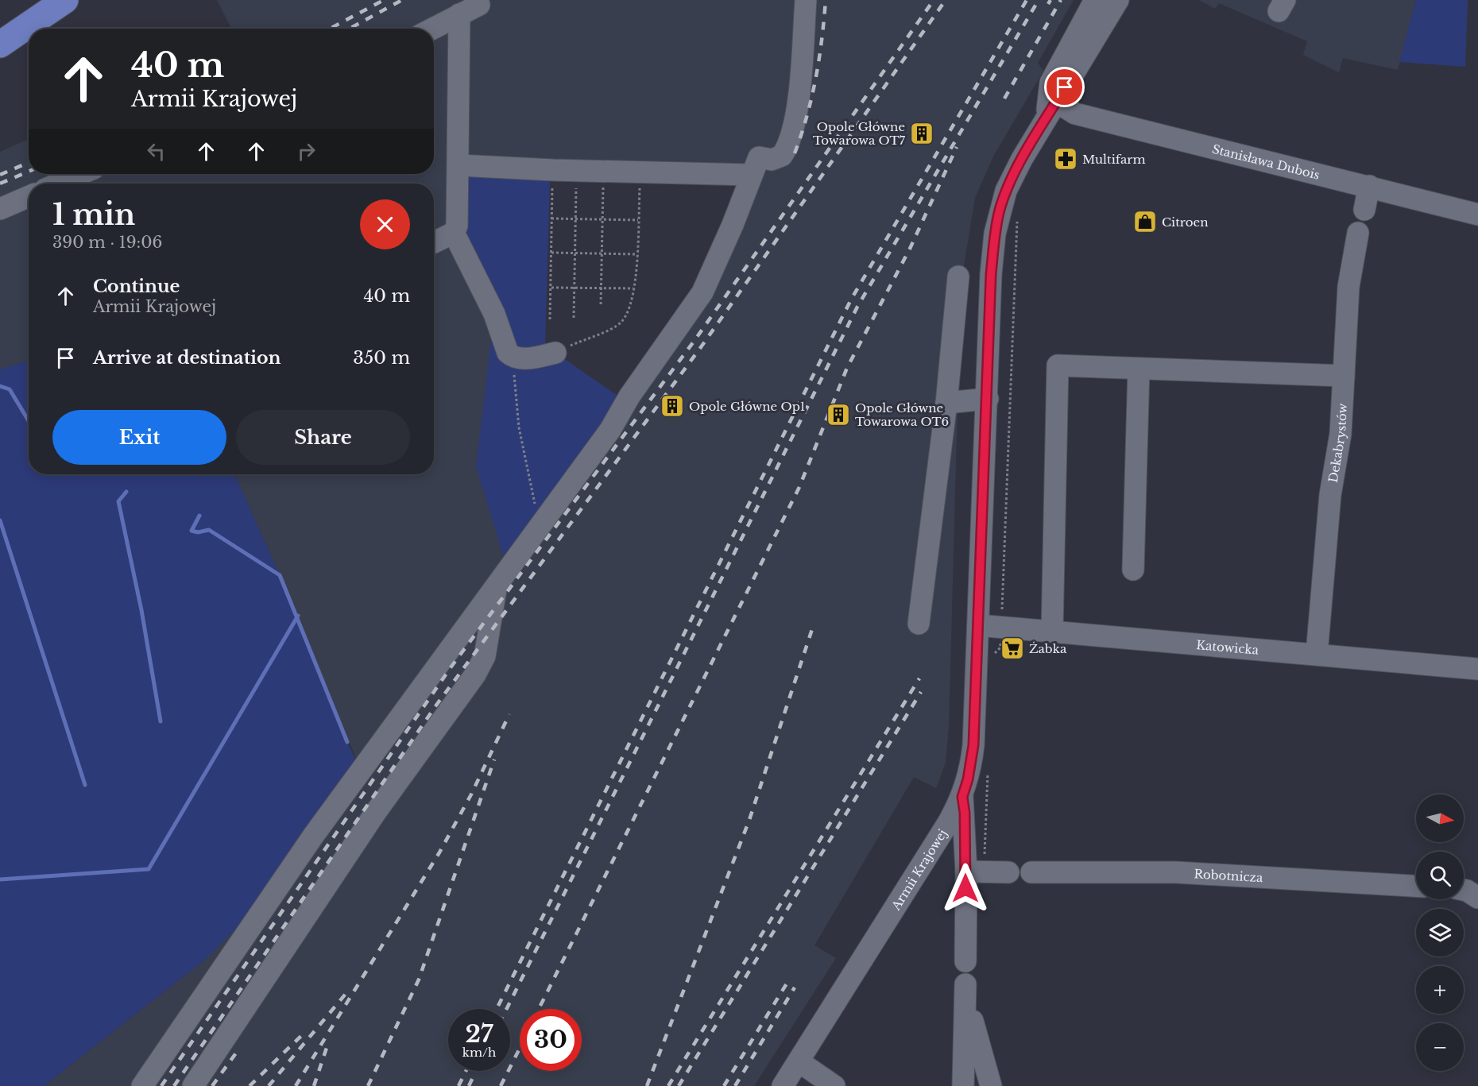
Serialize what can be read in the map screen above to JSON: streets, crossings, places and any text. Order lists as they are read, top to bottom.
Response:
{
  "streets": {
    "street": [
      "Stanisława Dubois",
      "Dekabrystów",
      "Katowicka",
      "Armii Krajowej",
      "Robotnicza"
    ]
  },
  "crossings": [
    ["Stanisława Dubois", "Armii Krajowej"],
    ["Dekabrystów", "Katowicka"],
    ["Katowicka", "Armii Krajowej"]
  ],
  "places": {
    "building": ["Opole Główne Towarowa OT7", "Opole Główne Op1", "Opole Główne Towarowa OT6"],
    "pharmacy": ["Multifarm"],
    "shop": ["Citroen"],
    "supermarket": ["Żabka"]
  },
  "north": "right",
  "page": {
    "turn": ["40 m", "Armii Krajowej"],
    "heading": ["1 min", "390 m · 19:06"],
    "list": [
      {
        "name": "Continue",
        "note": "Armii Krajowej",
        "value": "40 m"
      },
      {
        "name": "Arrive at destination",
        "value": "350 m"
      }
    ],
    "buttons": ["Exit", "Share"],
    "map_buttons": ["+", "−"],
    "speed": "27 km/h",
    "limit": "30"
  }
}
